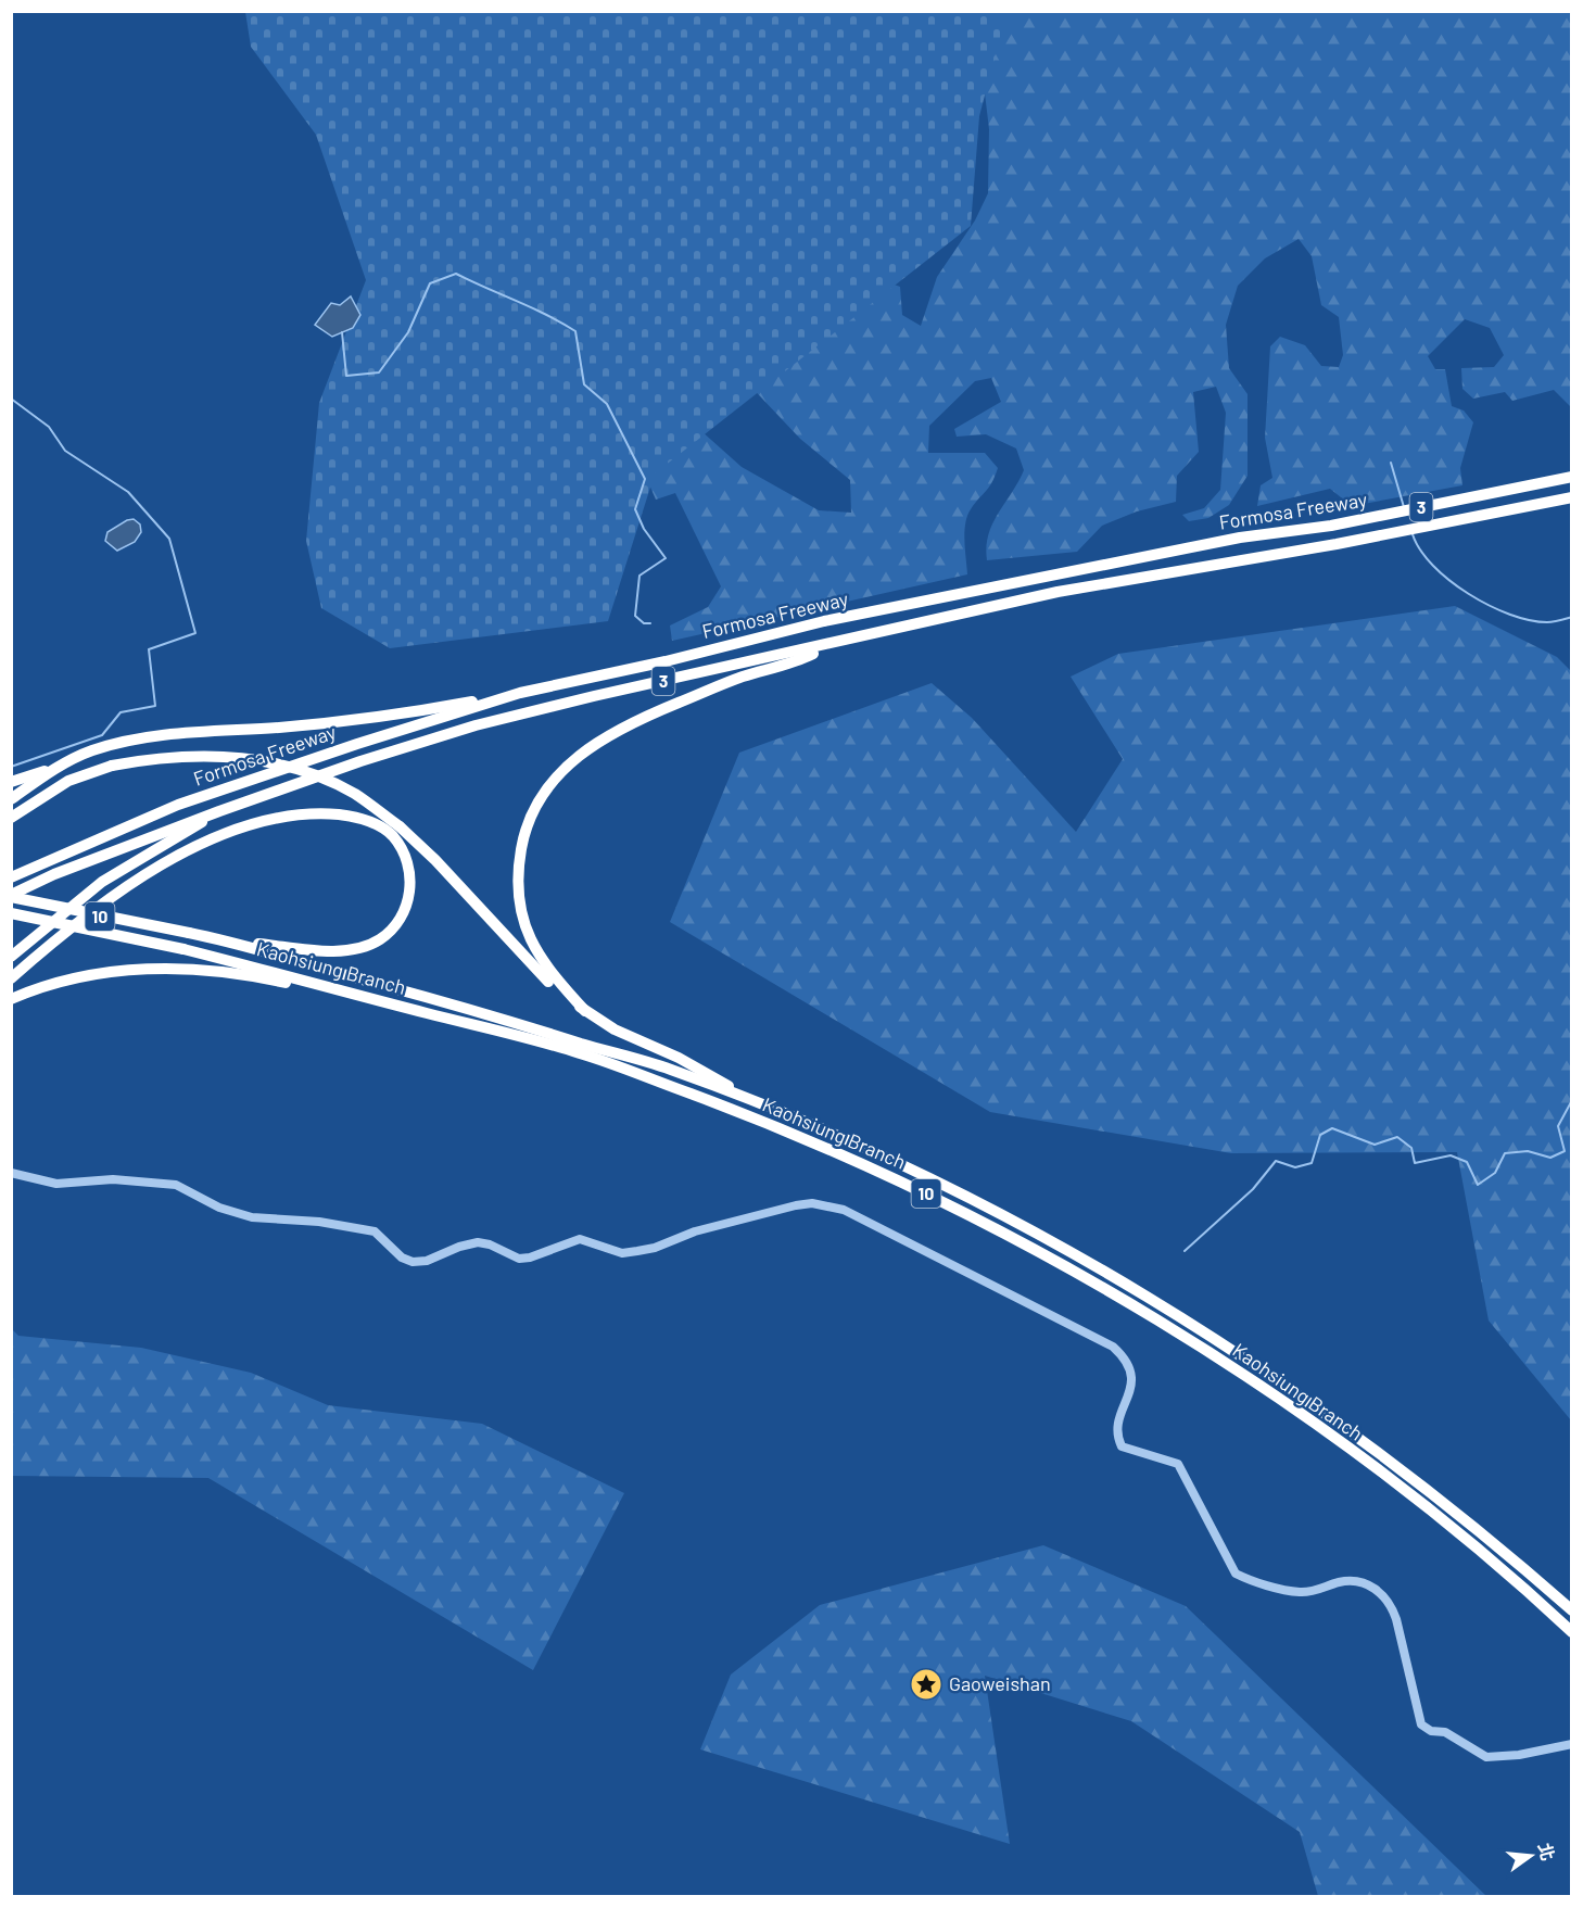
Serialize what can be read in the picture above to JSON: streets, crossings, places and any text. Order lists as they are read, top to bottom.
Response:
{
  "streets": {
    "highway": [
      "3",
      "Formosa Freeway",
      "10",
      "Kaohsiung Branch"
    ]
  },
  "crossings": [
    ["Formosa Freeway", "Kaohsiung Branch"]
  ],
  "places": {
    "place": ["Gaoweishan"]
  },
  "north": "right"
}
